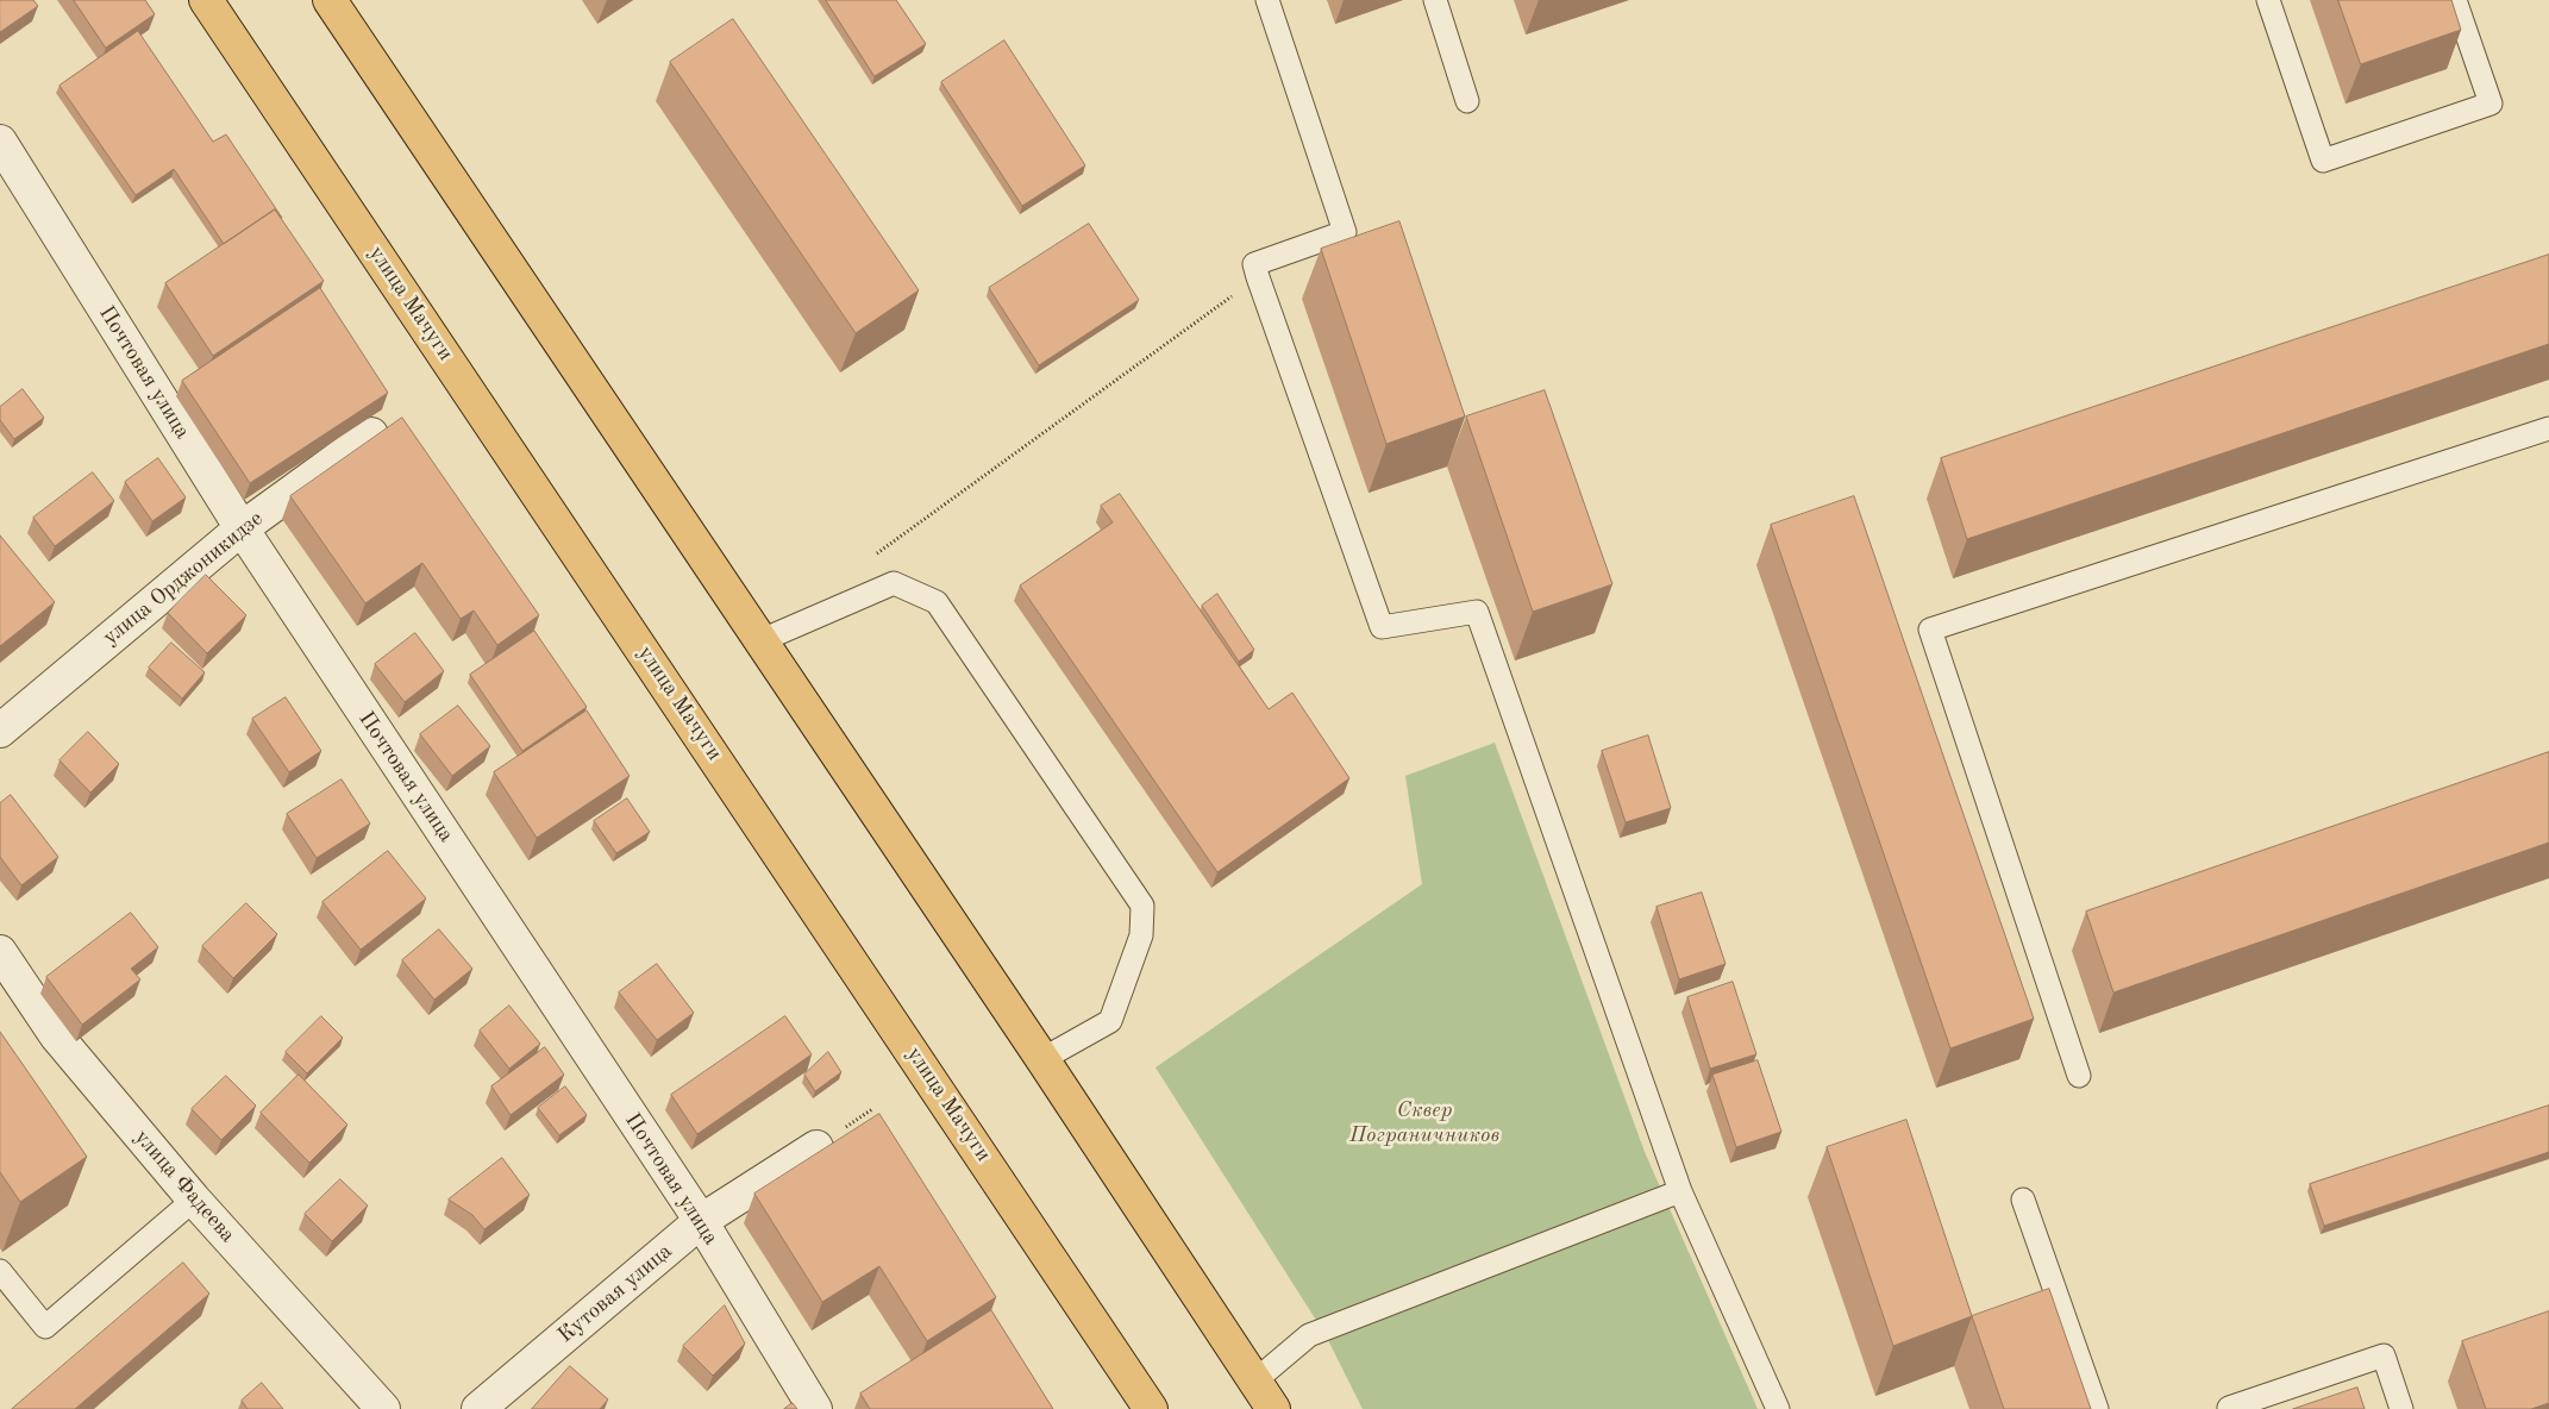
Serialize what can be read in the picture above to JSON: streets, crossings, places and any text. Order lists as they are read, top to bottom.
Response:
{
  "streets": {
    "main road": ["улица Мачуги"],
    "street": [
      "Почтовая улица",
      "улица Орджоникидзе",
      "улица Фадеева",
      "Кутовая улица"
    ]
  },
  "crossings": [
    ["Почтовая улица", "улица Орджоникидзе"],
    ["Почтовая улица", "Кутовая улица"]
  ],
  "parks": ["Сквер Пограничников"]
}
